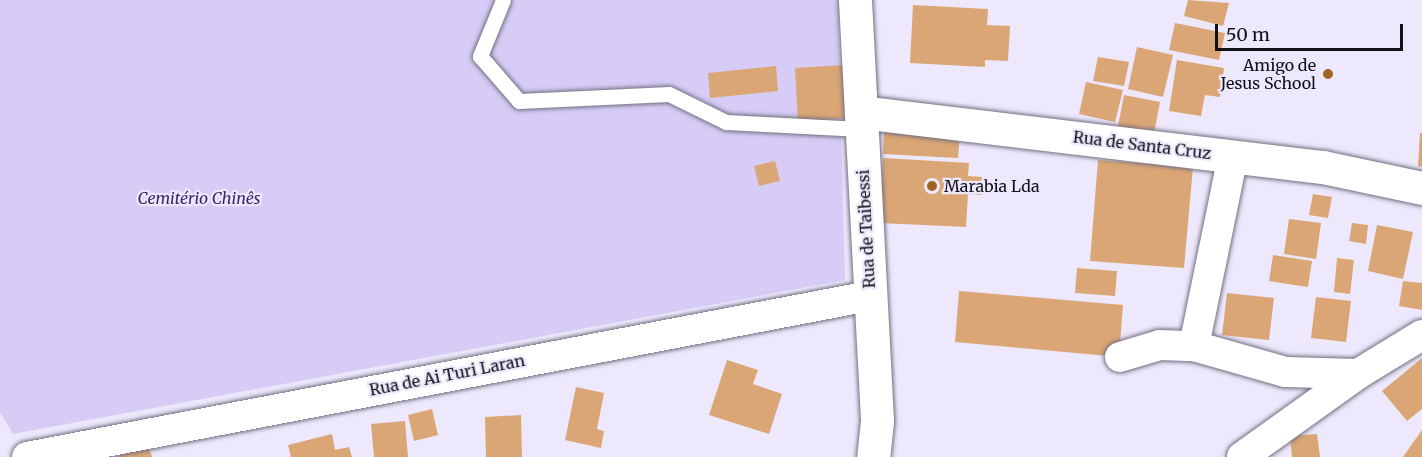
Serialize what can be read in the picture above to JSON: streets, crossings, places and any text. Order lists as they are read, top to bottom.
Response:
{
  "streets": {
    "street": ["Rua de Santa Cruz", "Rua de Taibessi", "Rua de Ai Turi Laran"]
  },
  "crossings": [
    ["Rua de Santa Cruz", "Rua de Taibessi"],
    ["Rua de Taibessi", "Rua de Ai Turi Laran"]
  ],
  "parks": ["Cemitério Chinês"],
  "places": ["Amigo de Jesus School", "Marabia Lda"],
  "scale_bar": "50 m"
}
